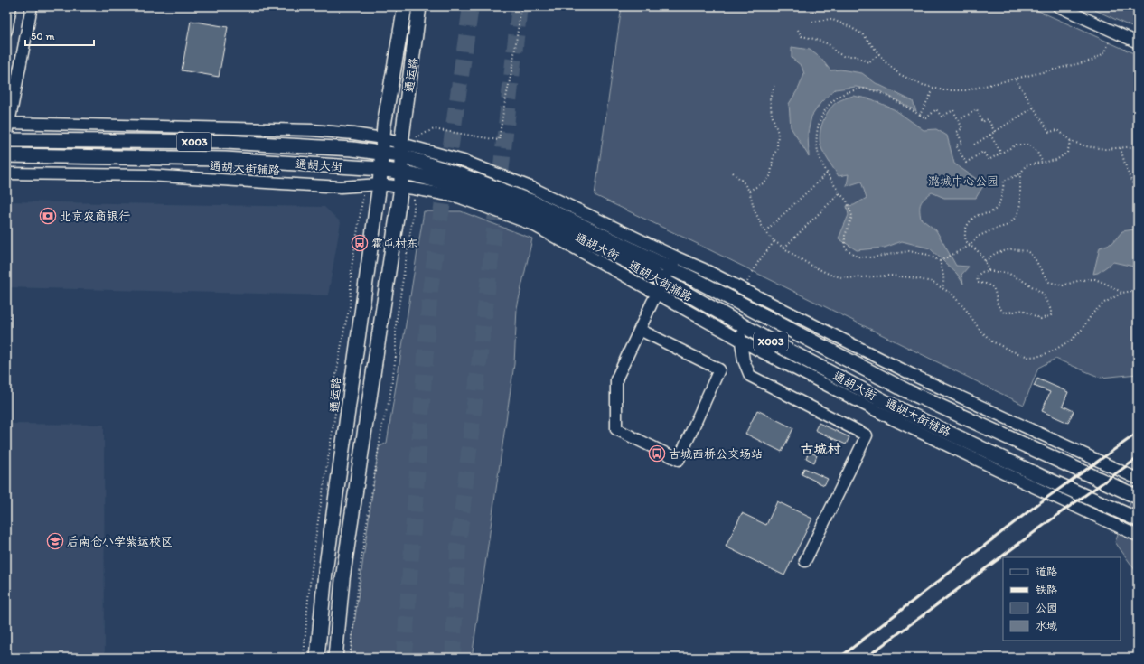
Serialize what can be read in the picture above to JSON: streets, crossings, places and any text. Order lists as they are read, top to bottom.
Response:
{
  "streets": {
    "main road": ["通运路", "X003", "通胡大街"],
    "street": ["通胡大街辅路"]
  },
  "crossings": [
    ["通运路", "通胡大街"],
    ["通运路", "通胡大街辅路"]
  ],
  "districts": ["古城村"],
  "parks": ["潞城中心公园"],
  "places": {
    "bank": ["北京农商银行"],
    "bus stop": ["霍屯村东", "古城西桥公交场站"],
    "school or university": ["后南仓小学紫运校区"]
  },
  "legend": [
    "道路",
    "铁路",
    "公园",
    "水域"
  ],
  "scale_bar": "50 m"
}
